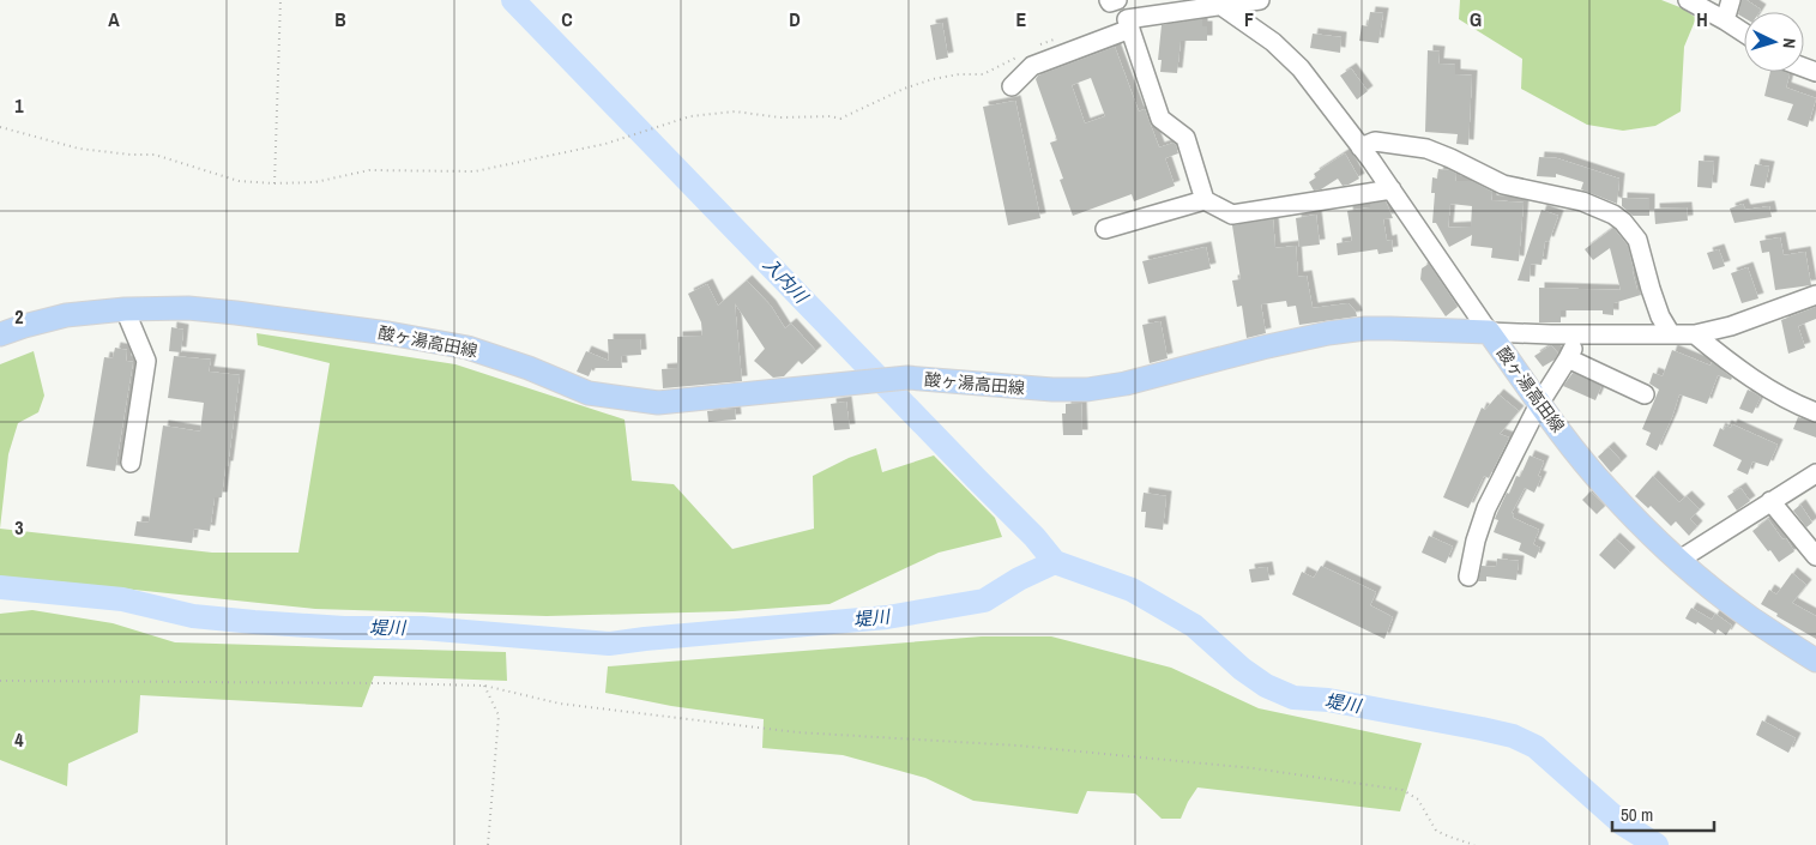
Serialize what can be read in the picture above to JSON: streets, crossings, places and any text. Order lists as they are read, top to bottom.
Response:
{
  "streets": {
    "main road": ["酸ヶ湯高田線"]
  },
  "water": ["入内川", "堤川"],
  "scale_bar": "50 m",
  "north": "right",
  "grid": {
    "columns": [
      "A",
      "B",
      "C",
      "D",
      "E",
      "F",
      "G",
      "H"
    ],
    "rows": [
      "1",
      "2",
      "3",
      "4"
    ]
  }
}
